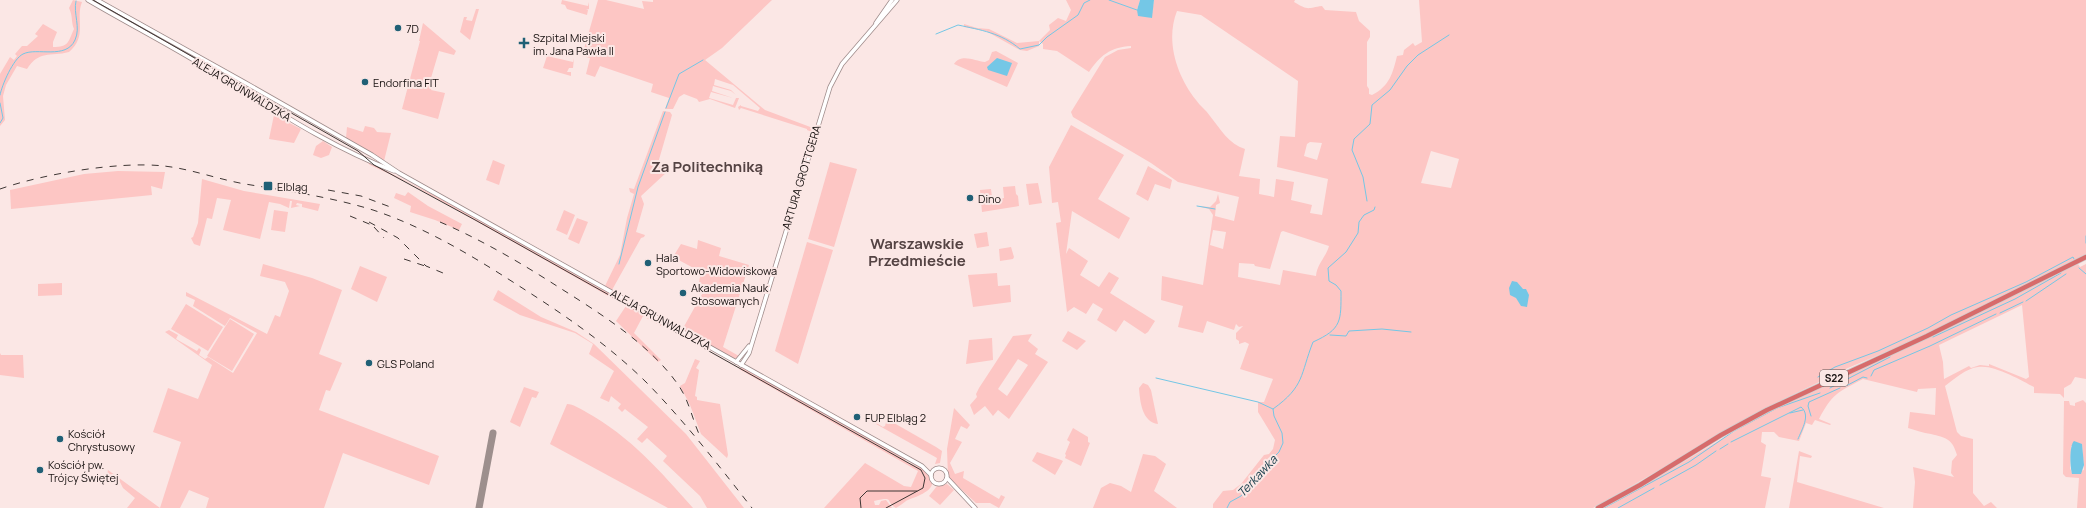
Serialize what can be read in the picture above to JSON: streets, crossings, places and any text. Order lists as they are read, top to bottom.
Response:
{
  "streets": {
    "highway": ["S22"],
    "main road": ["ALEJA GRUNWALDZKA", "ARTURA GROTTGERA"]
  },
  "crossings": [
    ["ALEJA GRUNWALDZKA", "ARTURA GROTTGERA"]
  ],
  "districts": ["Za Politechniką", "Warszawskie Przedmieście"],
  "water": ["Terkawka"],
  "places": {
    "other": [
      "7D",
      "Endorfina FIT",
      "Dino",
      "Hala Sportowo-Widowiskowa",
      "Akademia Nauk Stosowanych",
      "GLS Poland",
      "FUP Elbląg 2",
      "Kościół Chrystusowy",
      "Kościół pw. Trójcy Świętej"
    ],
    "health": ["Szpital Miejski im. Jana Pawła II"],
    "transit": ["Elbląg"]
  }
}
